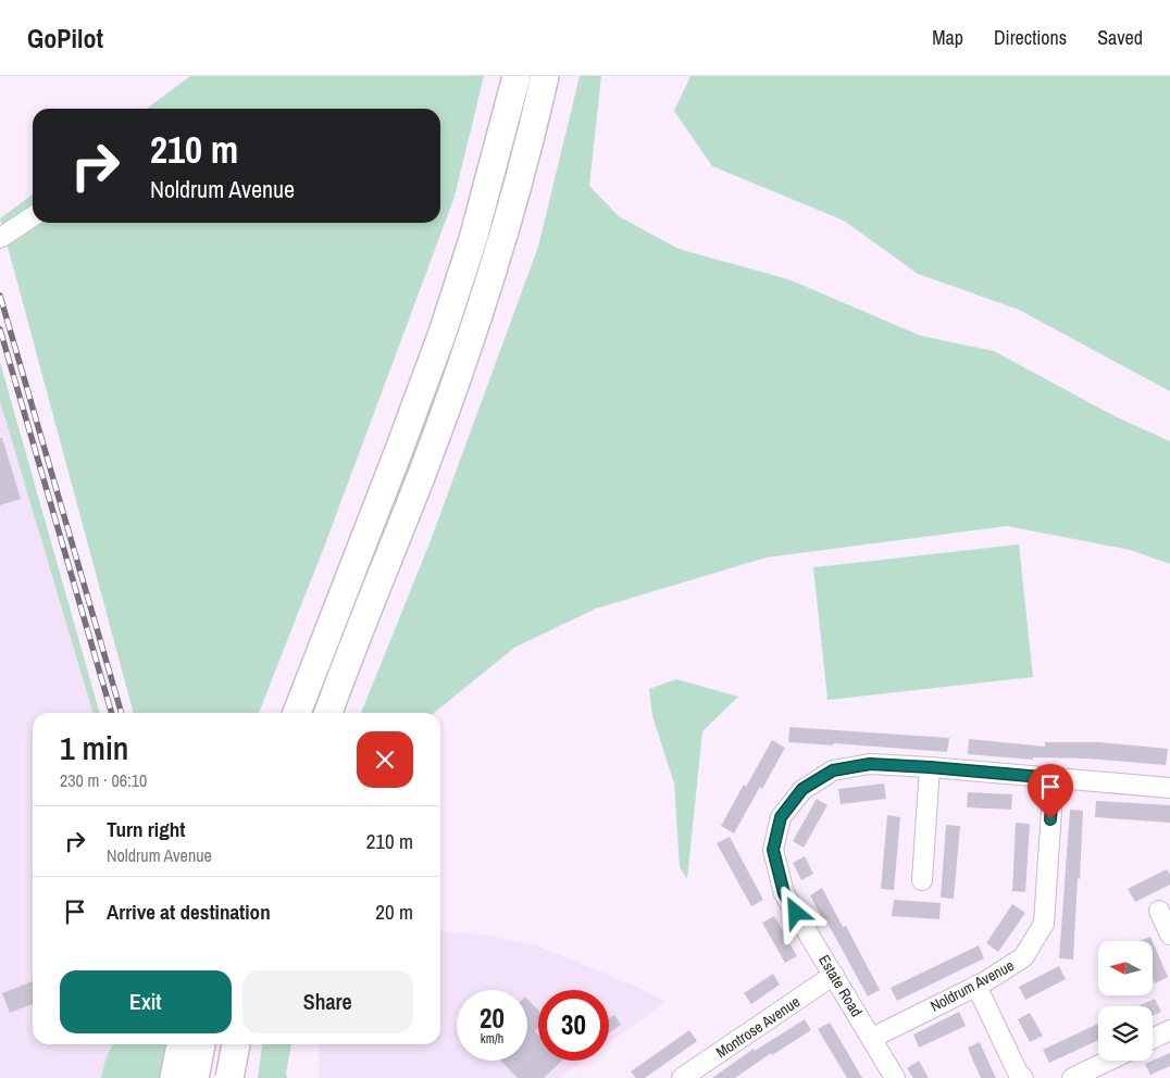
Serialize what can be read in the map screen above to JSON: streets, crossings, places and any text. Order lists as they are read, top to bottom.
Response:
{
  "streets": {
    "street": ["Estate Road", "Noldrum Avenue", "Montrose Avenue"]
  },
  "crossings": [
    ["Estate Road", "Noldrum Avenue"],
    ["Estate Road", "Montrose Avenue"]
  ],
  "north": "left",
  "page": {
    "header": "GoPilot",
    "nav": ["Map", "Directions", "Saved"],
    "turn": ["210 m", "Noldrum Avenue"],
    "heading": ["1 min", "230 m · 06:10"],
    "list": [
      {
        "name": "Turn right",
        "note": "Noldrum Avenue",
        "value": "210 m"
      },
      {
        "name": "Arrive at destination",
        "value": "20 m"
      }
    ],
    "buttons": ["Exit", "Share"],
    "speed": "20 km/h",
    "limit": "30"
  }
}
